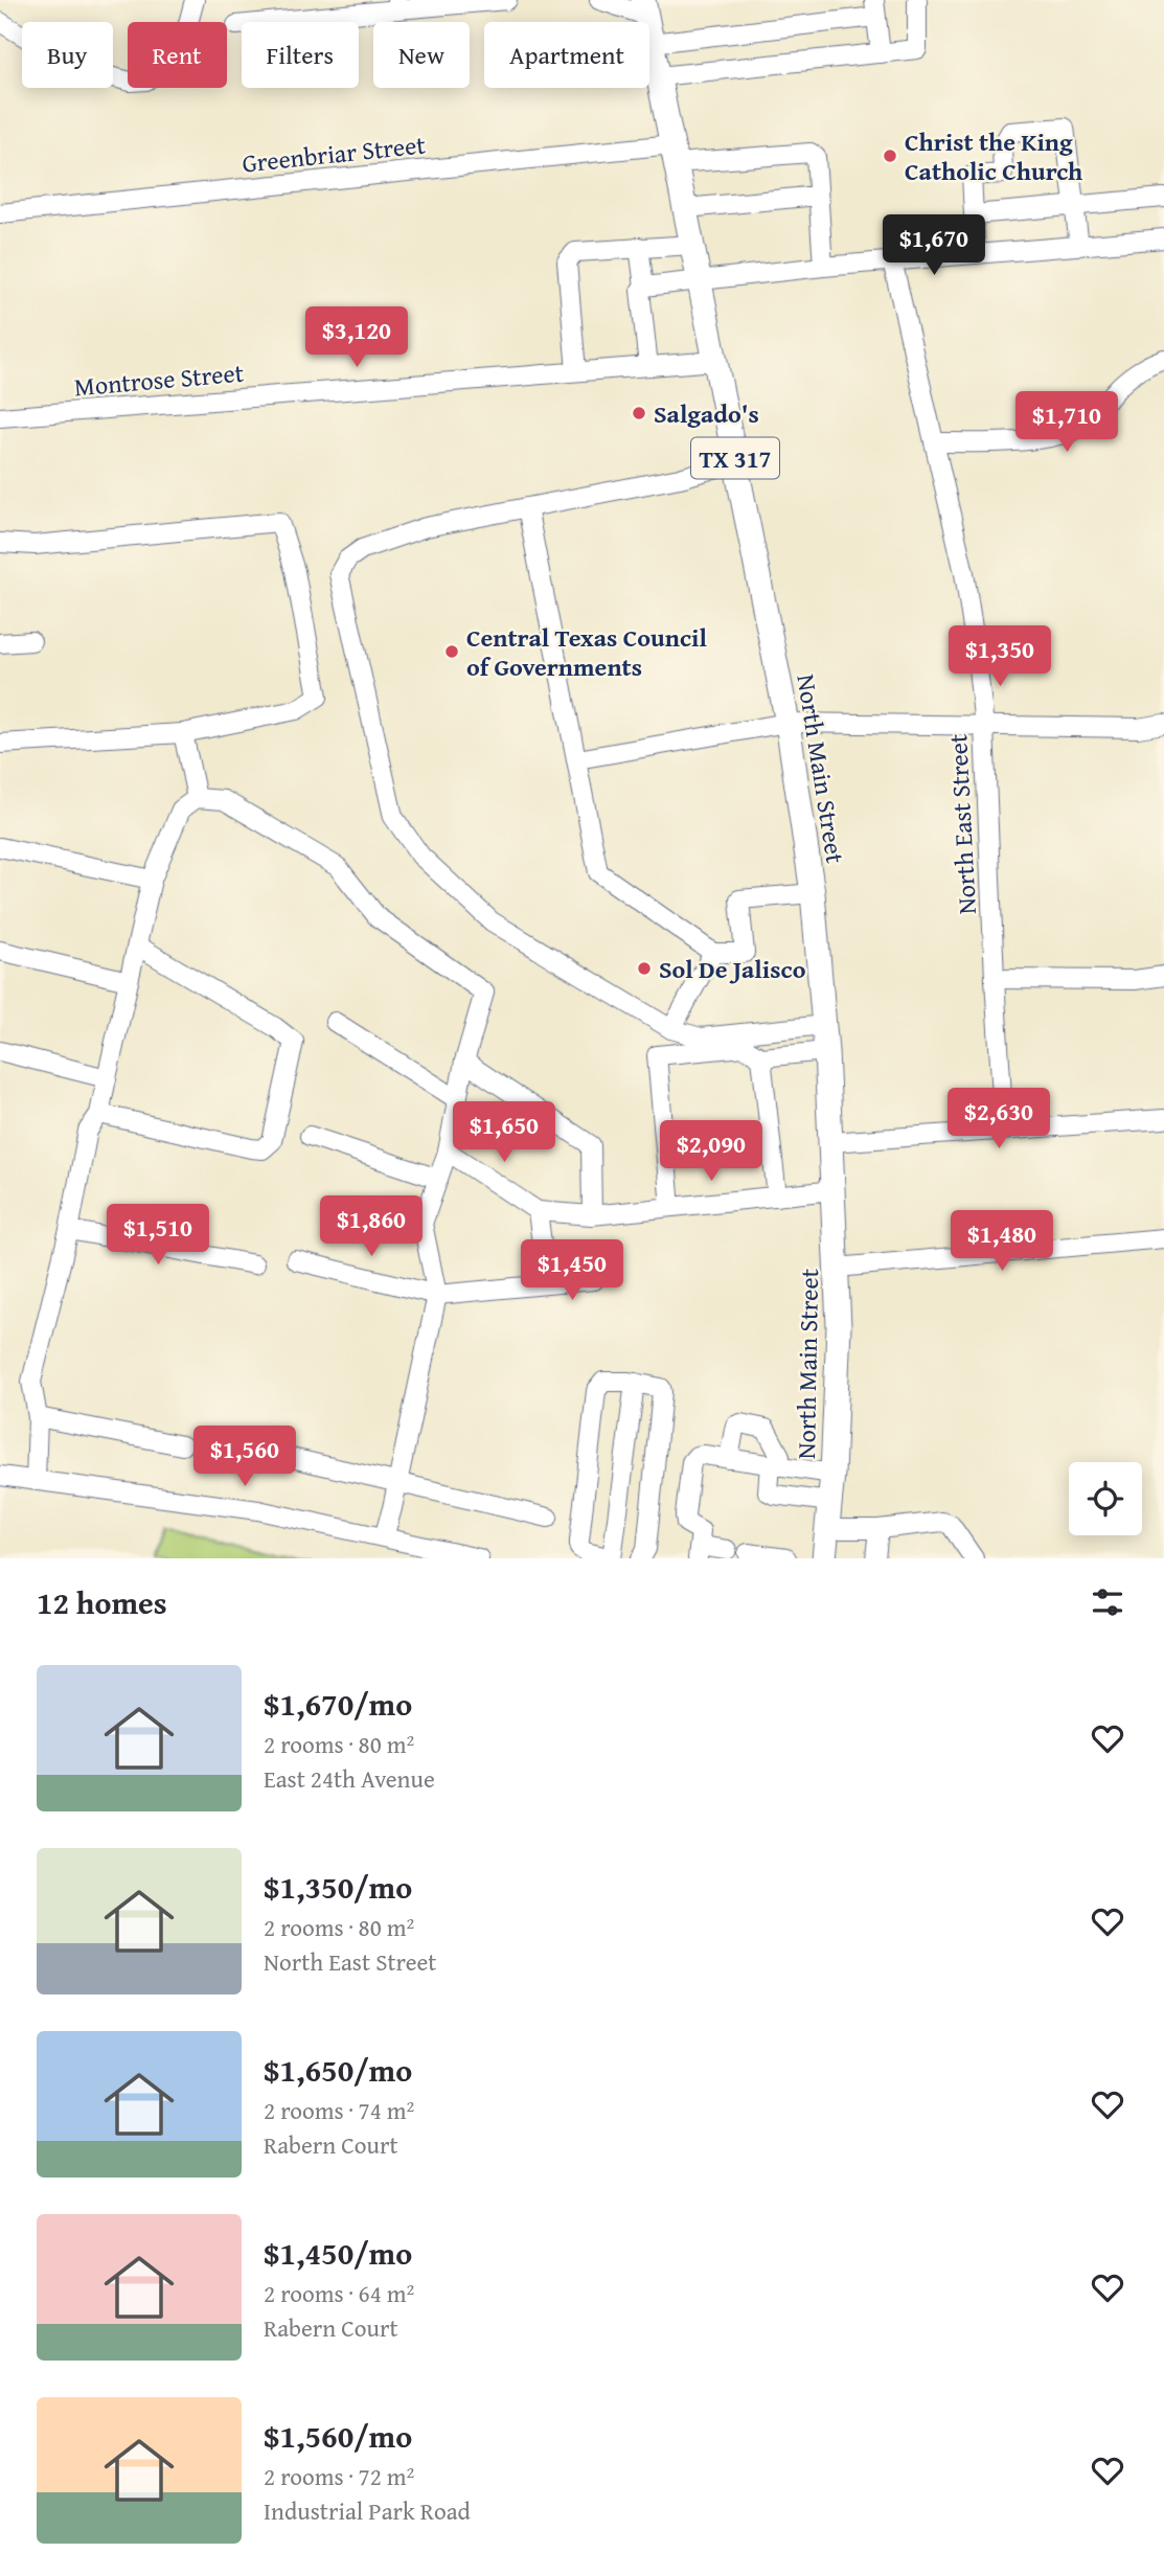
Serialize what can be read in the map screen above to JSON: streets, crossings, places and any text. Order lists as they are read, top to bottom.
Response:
{
  "streets": {
    "main road": ["TX 317", "North Main Street"],
    "street": ["Greenbriar Street", "Montrose Street", "North East Street"]
  },
  "crossings": [
    ["Greenbriar Street", "North Main Street"],
    ["Montrose Street", "North Main Street"]
  ],
  "places": [
    "Christ the King Catholic Church",
    "Salgado's",
    "Central Texas Council of Governments",
    "Sol De Jalisco"
  ],
  "page": {
    "chip": [
      "Buy",
      "Rent",
      "Filters",
      "New",
      "Apartment"
    ],
    "price": [
      "$1,670",
      "$3,120",
      "$1,710",
      "$1,350",
      "$2,630",
      "$1,650",
      "$2,090",
      "$1,860",
      "$1,510",
      "$1,480",
      "$1,450",
      "$1,560"
    ],
    "heading": "12 homes",
    "list": [
      {
        "name": "$1,670/mo",
        "note": "2 rooms · 80 m² · East 24th Avenue"
      },
      {
        "name": "$1,350/mo",
        "note": "2 rooms · 80 m² · North East Street"
      },
      {
        "name": "$1,650/mo",
        "note": "2 rooms · 74 m² · Rabern Court"
      },
      {
        "name": "$1,450/mo",
        "note": "2 rooms · 64 m² · Rabern Court"
      },
      {
        "name": "$1,560/mo",
        "note": "2 rooms · 72 m² · Industrial Park Road"
      }
    ]
  }
}
